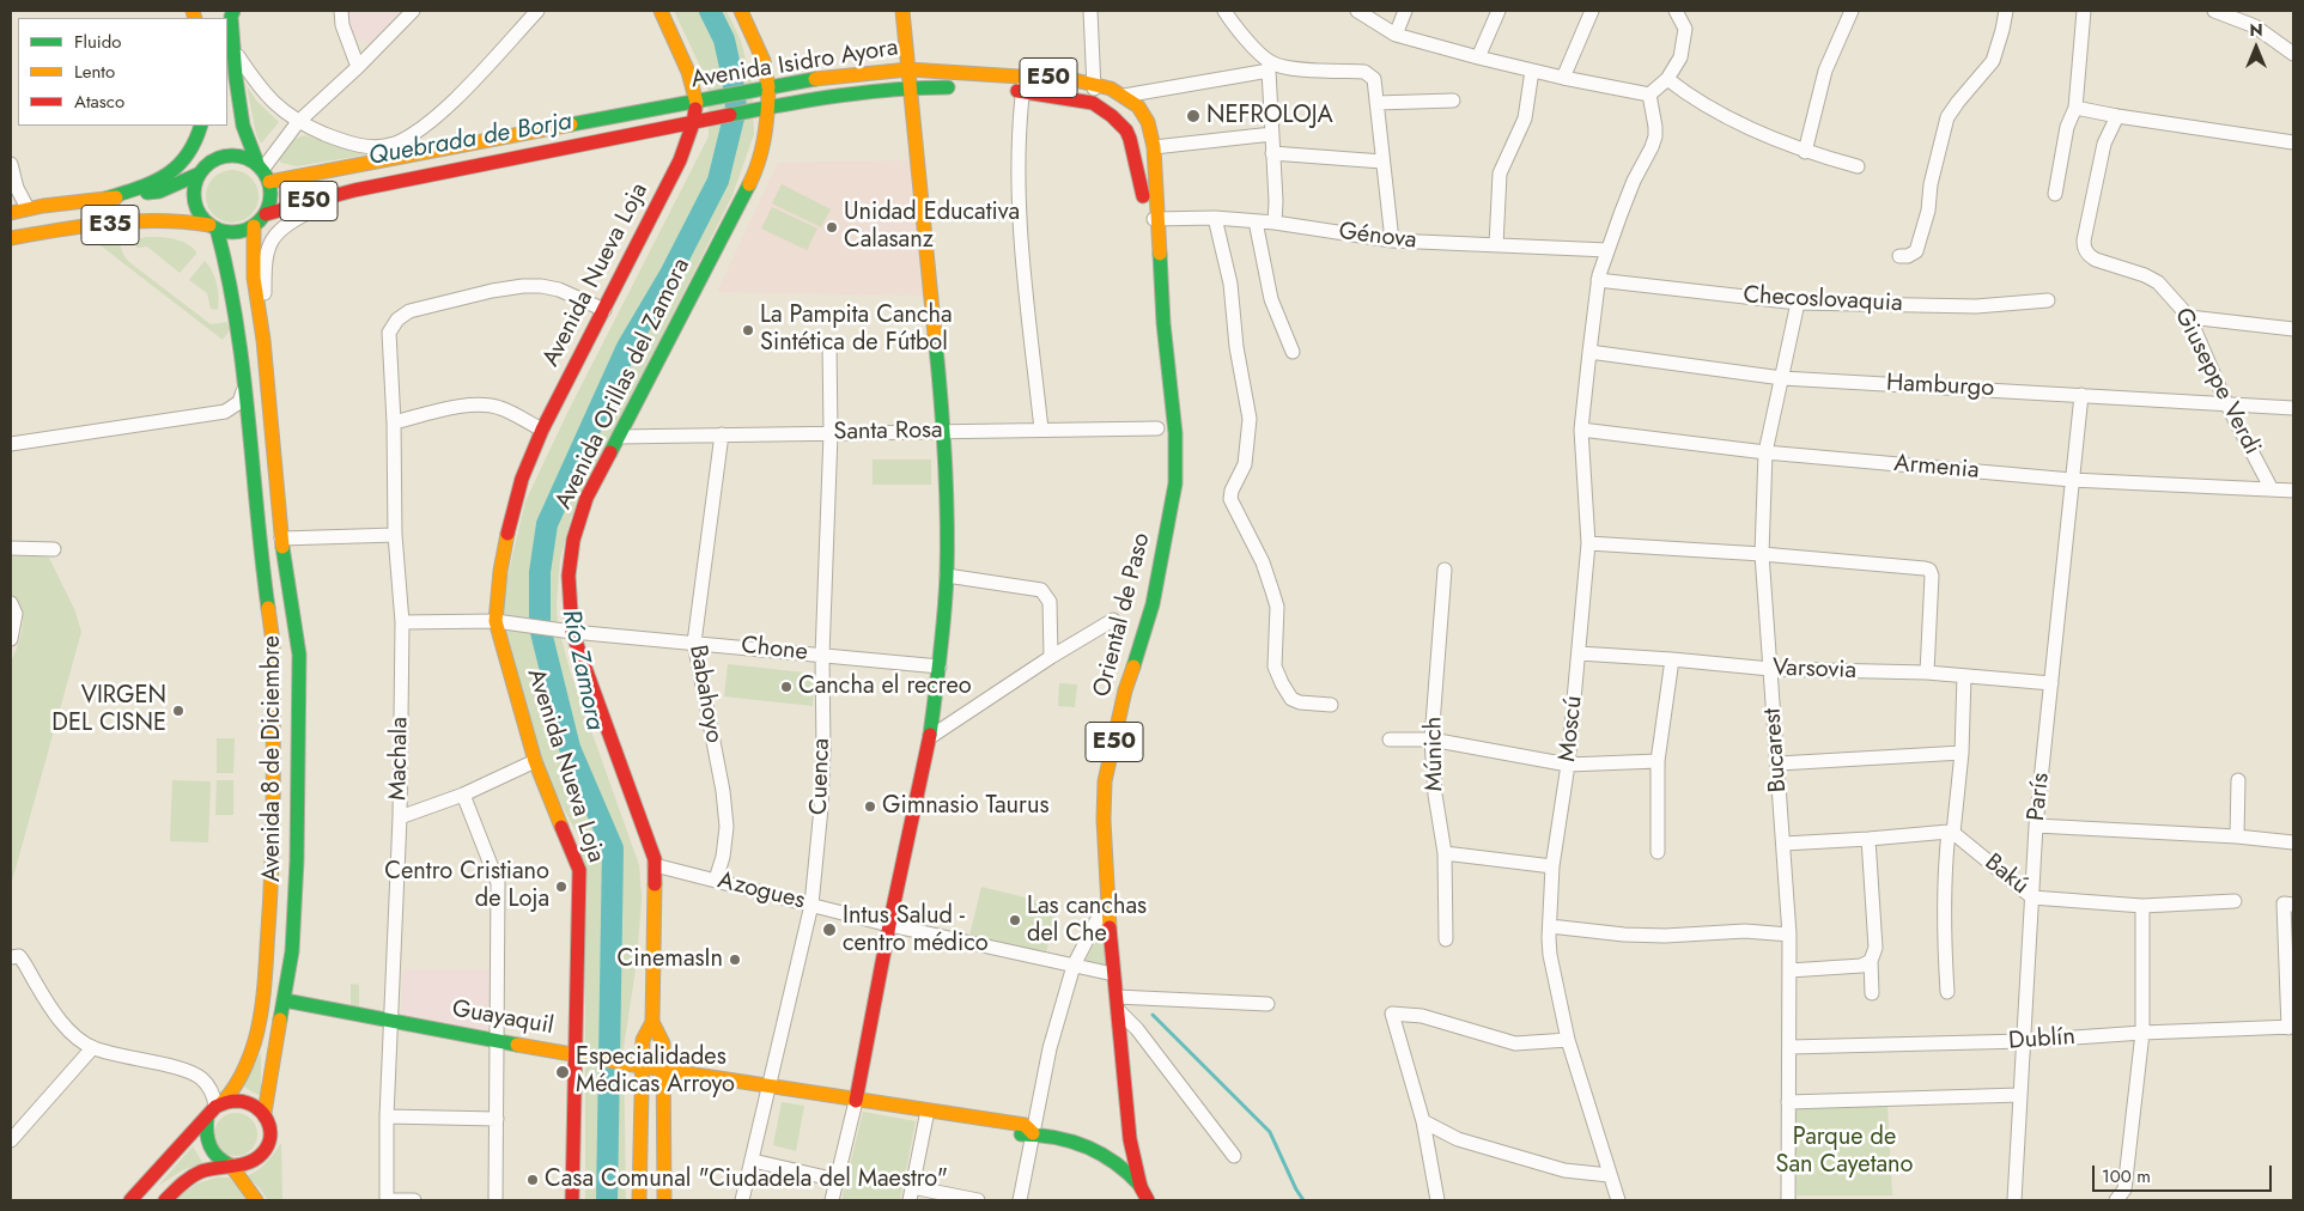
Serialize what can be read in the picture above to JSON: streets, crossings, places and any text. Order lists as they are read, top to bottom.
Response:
{
  "streets": {
    "main road": [
      "Avenida Isidro Ayora",
      "E50",
      "E35",
      "Avenida Nueva Loja",
      "Avenida Orillas del Zamora",
      "Oriental de Paso",
      "Avenida 8 de Diciembre",
      "Guayaquil"
    ],
    "street": [
      "Génova",
      "Checoslovaquia",
      "Giuseppe Verdi",
      "Hamburgo",
      "Santa Rosa",
      "Armenia",
      "Chone",
      "Varsovia",
      "Babahoyo",
      "Moscú",
      "Bucarest",
      "Múnich",
      "Machala",
      "Cuenca",
      "París",
      "Bakú",
      "Azogues",
      "Dublín"
    ]
  },
  "crossings": [
    ["Avenida Isidro Ayora", "E35"],
    ["Avenida Isidro Ayora", "Génova"],
    ["Avenida Isidro Ayora", "Avenida Nueva Loja"],
    ["Avenida Isidro Ayora", "Avenida Orillas del Zamora"],
    ["Avenida Isidro Ayora", "Oriental de Paso"],
    ["Avenida Isidro Ayora", "Avenida 8 de Diciembre"],
    ["E35", "Avenida 8 de Diciembre"],
    ["Génova", "Moscú"],
    ["Avenida Nueva Loja", "Chone"],
    ["Avenida Nueva Loja", "Machala"],
    ["Avenida Nueva Loja", "Guayaquil"],
    ["Checoslovaquia", "Moscú"],
    ["Checoslovaquia", "Bucarest"],
    ["Giuseppe Verdi", "Hamburgo"],
    ["Giuseppe Verdi", "Armenia"],
    ["Avenida Orillas del Zamora", "Santa Rosa"],
    ["Avenida Orillas del Zamora", "Chone"],
    ["Avenida Orillas del Zamora", "Azogues"],
    ["Avenida Orillas del Zamora", "Guayaquil"],
    ["Hamburgo", "Moscú"],
    ["Hamburgo", "Bucarest"],
    ["Hamburgo", "París"],
    ["Santa Rosa", "Babahoyo"],
    ["Santa Rosa", "Cuenca"],
    ["Armenia", "Moscú"],
    ["Armenia", "Bucarest"],
    ["Armenia", "París"],
    ["Oriental de Paso", "Azogues"],
    ["Oriental de Paso", "Guayaquil"],
    ["Chone", "Babahoyo"],
    ["Chone", "Machala"],
    ["Chone", "Cuenca"],
    ["Varsovia", "Moscú"],
    ["Varsovia", "Bucarest"],
    ["Varsovia", "París"],
    ["Babahoyo", "Azogues"],
    ["Bucarest", "Dublín"],
    ["Avenida 8 de Diciembre", "Guayaquil"],
    ["Machala", "Guayaquil"],
    ["Cuenca", "Azogues"],
    ["Cuenca", "Guayaquil"],
    ["París", "Bakú"],
    ["París", "Dublín"]
  ],
  "water": ["Quebrada de Borja", "Río Zamora"],
  "parks": ["Parque de San Cayetano"],
  "places": [
    "NEFROLOJA",
    "Unidad Educativa Calasanz",
    "La Pampita Cancha Sintética de Fútbol",
    "Cancha el recreo",
    "VIRGEN DEL CISNE",
    "Gimnasio Taurus",
    "Centro Cristiano de Loja",
    "Las canchas del Che",
    "Intus Salud - centro médico",
    "CinemasIn",
    "Especialidades Médicas Arroyo",
    "Casa Comunal \"Ciudadela del Maestro\""
  ],
  "legend": ["Fluido", "Lento", "Atasco"],
  "scale_bar": "100 m",
  "north": "top"
}
